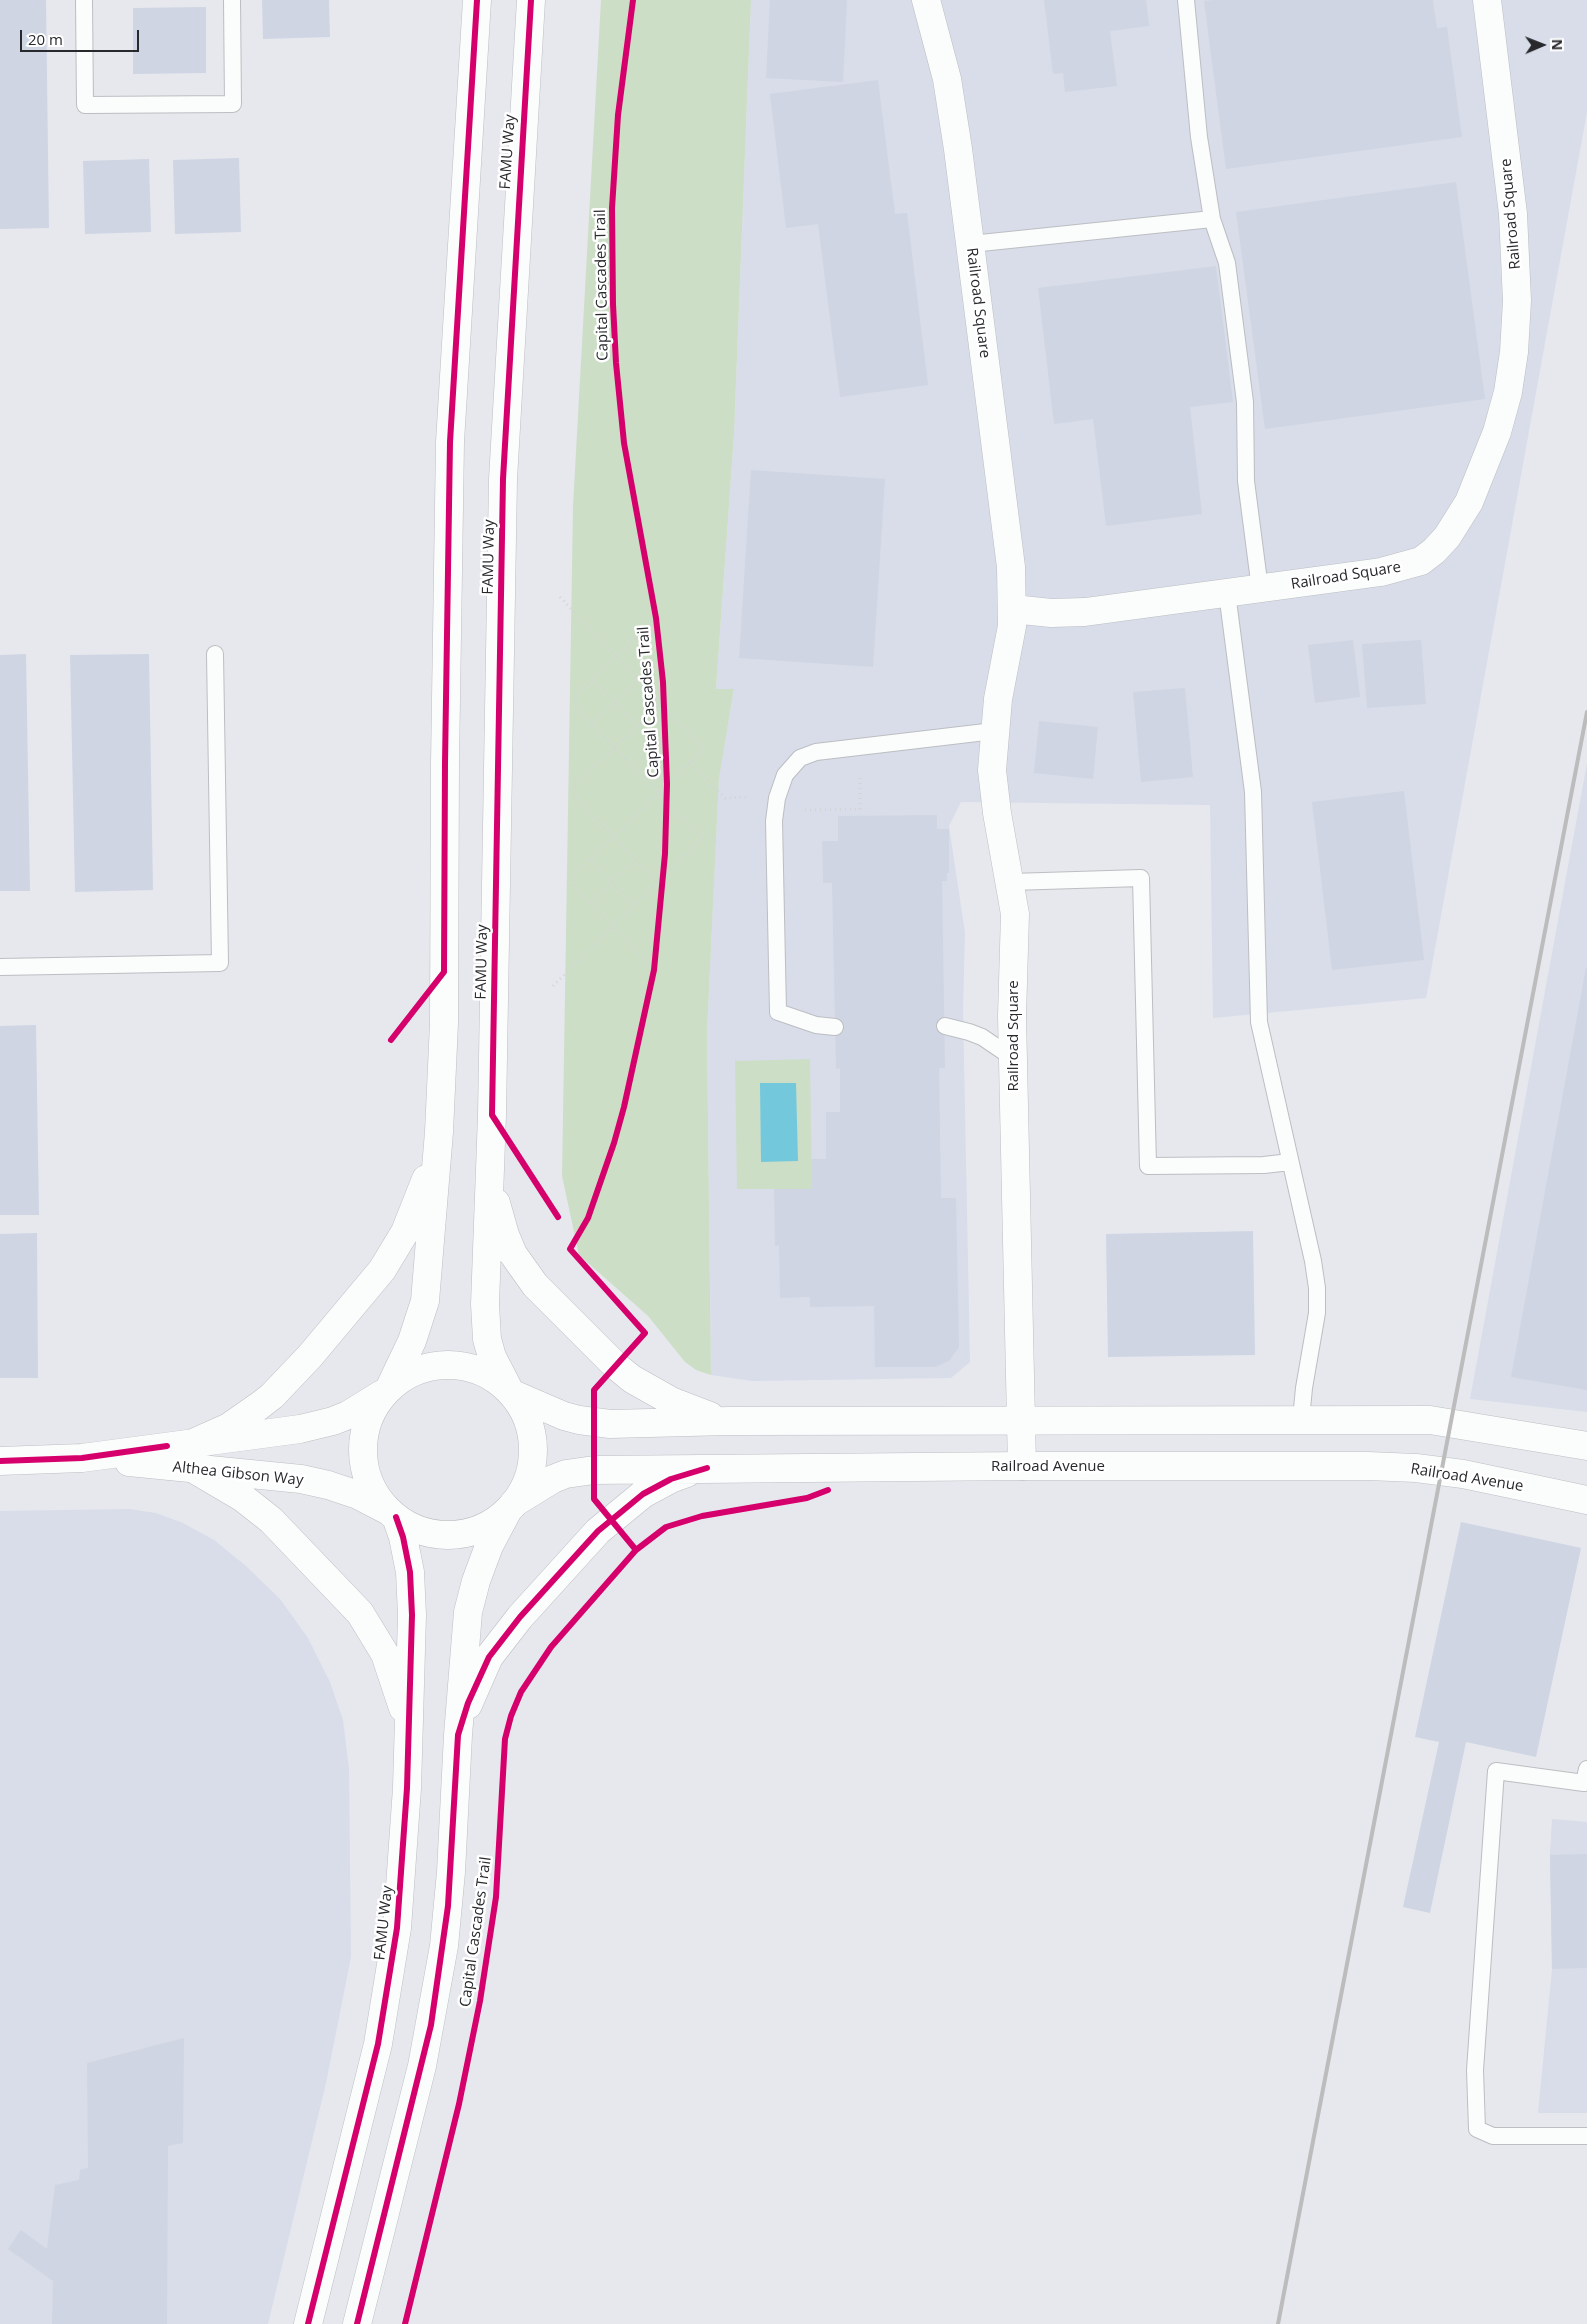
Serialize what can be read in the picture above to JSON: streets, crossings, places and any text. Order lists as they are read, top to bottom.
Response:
{
  "streets": {
    "street": [
      "FAMU Way",
      "Railroad Square",
      "Railroad Avenue",
      "Althea Gibson Way"
    ],
    "cycle path": ["Capital Cascades Trail"]
  },
  "crossings": [
    ["FAMU Way", "Railroad Avenue"],
    ["FAMU Way", "Althea Gibson Way"],
    ["Railroad Square", "Railroad Avenue"],
    ["Railroad Avenue", "Althea Gibson Way"]
  ],
  "scale_bar": "20 m",
  "north": "right"
}
